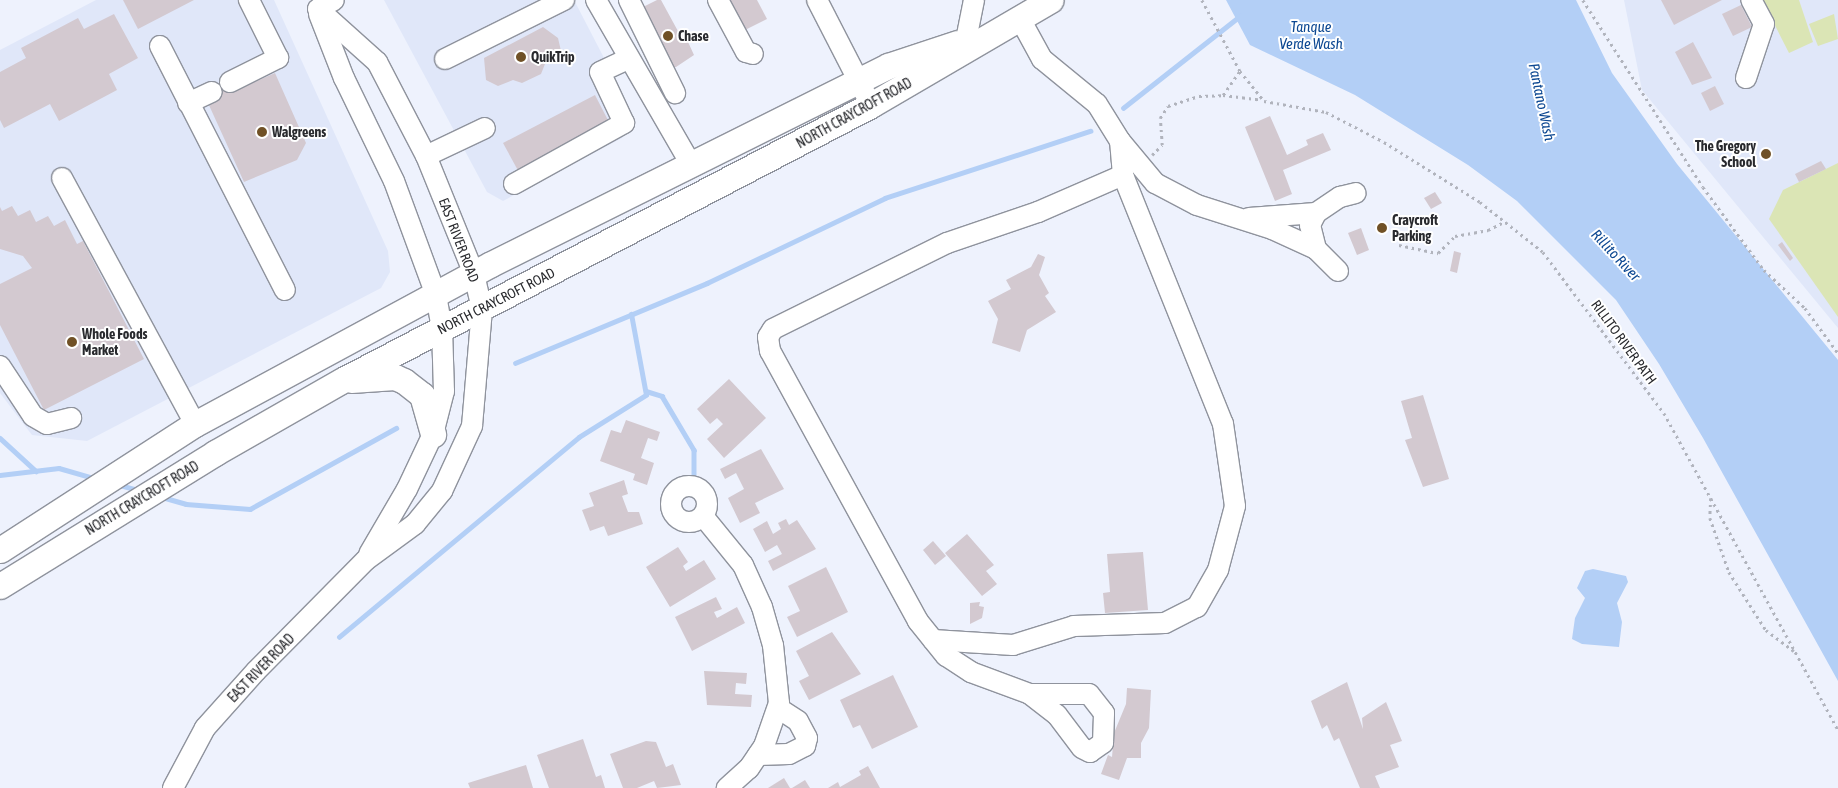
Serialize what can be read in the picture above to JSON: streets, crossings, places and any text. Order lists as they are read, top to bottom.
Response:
{
  "streets": {
    "main road": ["NORTH CRAYCROFT ROAD"],
    "street": ["EAST RIVER ROAD"],
    "path": ["RILLITO RIVER PATH"]
  },
  "crossings": [
    ["NORTH CRAYCROFT ROAD", "EAST RIVER ROAD"]
  ],
  "water": ["Tanque Verde Wash", "Pantano Wash", "Rillito River"],
  "places": [
    "Chase",
    "QuikTrip",
    "Walgreens",
    "The Gregory School",
    "Craycroft Parking",
    "Whole Foods Market"
  ]
}
